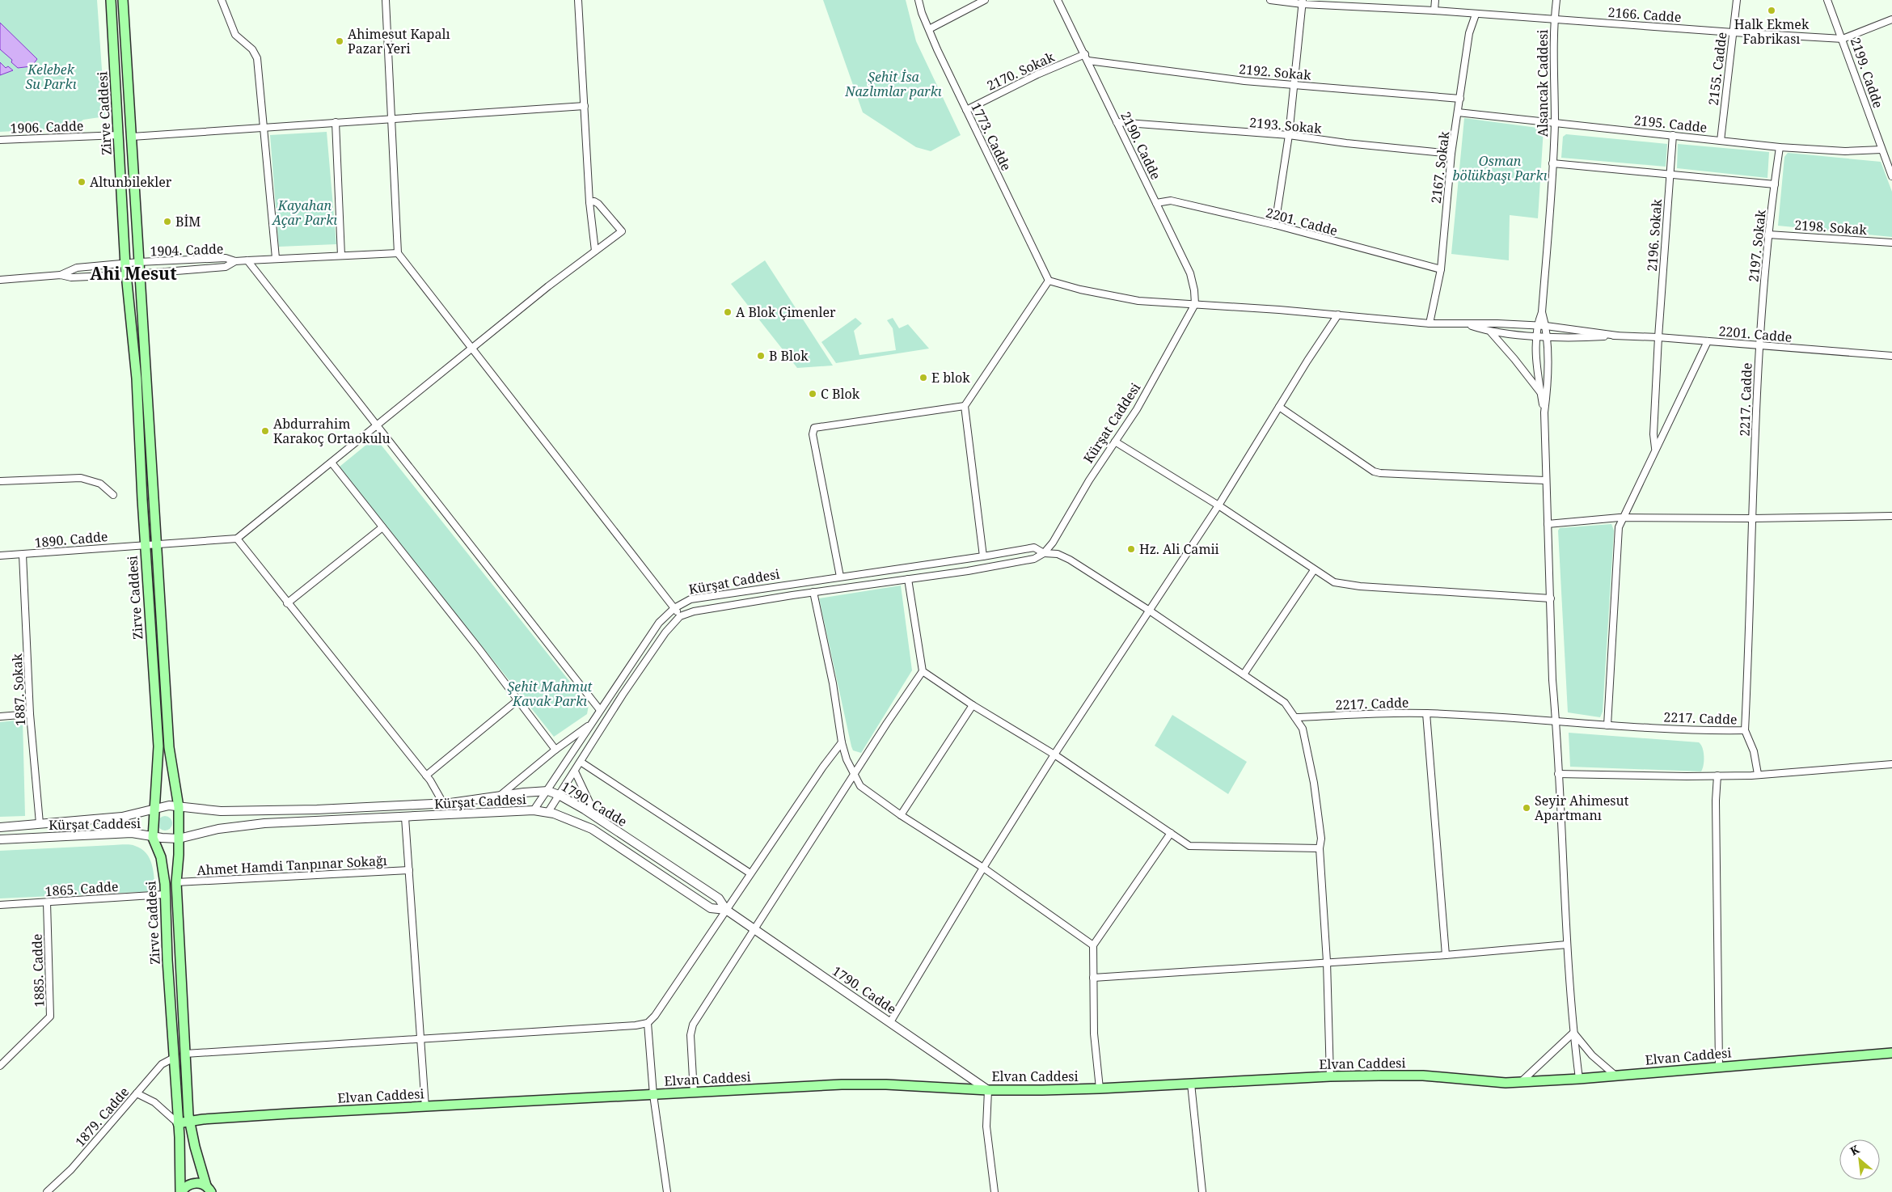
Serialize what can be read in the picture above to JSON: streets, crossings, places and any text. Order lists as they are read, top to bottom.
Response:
{
  "streets": {
    "main road": ["Zirve Caddesi", "Elvan Caddesi"],
    "street": [
      "2166. Cadde",
      "2155. Cadde",
      "2170. Sokak",
      "2192. Sokak",
      "2199. Cadde",
      "Alsancak Caddesi",
      "2195. Cadde",
      "2193. Sokak",
      "1906. Cadde",
      "1773. Cadde",
      "2190. Cadde",
      "2167. Sokak",
      "2201. Cadde",
      "2198. Sokak",
      "2196. Sokak",
      "2197. Sokak",
      "1904. Cadde",
      "2217. Cadde",
      "Kürşat Caddesi",
      "1890. Cadde",
      "1887. Sokak",
      "1790. Cadde",
      "Ahmet Hamdi Tanpınar Sokağı",
      "1865. Cadde",
      "1885. Cadde",
      "1879. Cadde"
    ]
  },
  "crossings": [
    ["2166. Cadde", "2155. Cadde"],
    ["2166. Cadde", "2199. Cadde"],
    ["2166. Cadde", "Alsancak Caddesi"],
    ["2166. Cadde", "2167. Sokak"],
    ["2155. Cadde", "2195. Cadde"],
    ["2170. Sokak", "1773. Cadde"],
    ["2170. Sokak", "2190. Cadde"],
    ["2192. Sokak", "2190. Cadde"],
    ["2192. Sokak", "2167. Sokak"],
    ["2199. Cadde", "2195. Cadde"],
    ["Alsancak Caddesi", "2195. Cadde"],
    ["Zirve Caddesi", "1906. Cadde"],
    ["Zirve Caddesi", "1904. Cadde"],
    ["Zirve Caddesi", "Kürşat Caddesi"],
    ["Zirve Caddesi", "1890. Cadde"],
    ["Zirve Caddesi", "Ahmet Hamdi Tanpınar Sokağı"],
    ["Zirve Caddesi", "1865. Cadde"],
    ["Zirve Caddesi", "Elvan Caddesi"],
    ["Zirve Caddesi", "1879. Cadde"],
    ["2195. Cadde", "2167. Sokak"],
    ["2195. Cadde", "2196. Sokak"],
    ["2195. Cadde", "2197. Sokak"],
    ["2193. Sokak", "2190. Cadde"],
    ["2193. Sokak", "2167. Sokak"],
    ["1773. Cadde", "2201. Cadde"],
    ["2190. Cadde", "2201. Cadde"],
    ["2190. Cadde", "Kürşat Caddesi"],
    ["2167. Sokak", "2201. Cadde"],
    ["2201. Cadde", "2196. Sokak"],
    ["2201. Cadde", "2197. Sokak"],
    ["2201. Cadde", "2217. Cadde"],
    ["2201. Cadde", "Kürşat Caddesi"],
    ["2198. Sokak", "2197. Sokak"],
    ["2197. Sokak", "2217. Cadde"],
    ["Kürşat Caddesi", "1887. Sokak"],
    ["Kürşat Caddesi", "1790. Cadde"],
    ["1890. Cadde", "1887. Sokak"],
    ["1790. Cadde", "Elvan Caddesi"],
    ["1865. Cadde", "1885. Cadde"]
  ],
  "districts": ["Ahi Mesut"],
  "parks": [
    "Kelebek Su Parkı",
    "Şehit İsa Nazlımlar parkı",
    "Osman bölükbaşı Parkı",
    "Kayahan Açar Parkı",
    "Şehit Mahmut Kavak Parkı"
  ],
  "places": [
    "Halk Ekmek Fabrikası",
    "Ahimesut Kapalı Pazar Yeri",
    "Altunbilekler",
    "BİM",
    "A Blok Çimenler",
    "B Blok",
    "E blok",
    "C Blok",
    "Abdurrahim Karakoç Ortaokulu",
    "Hz. Ali Camii",
    "Seyir Ahimesut Apartmanı"
  ],
  "north": "top left"
}
